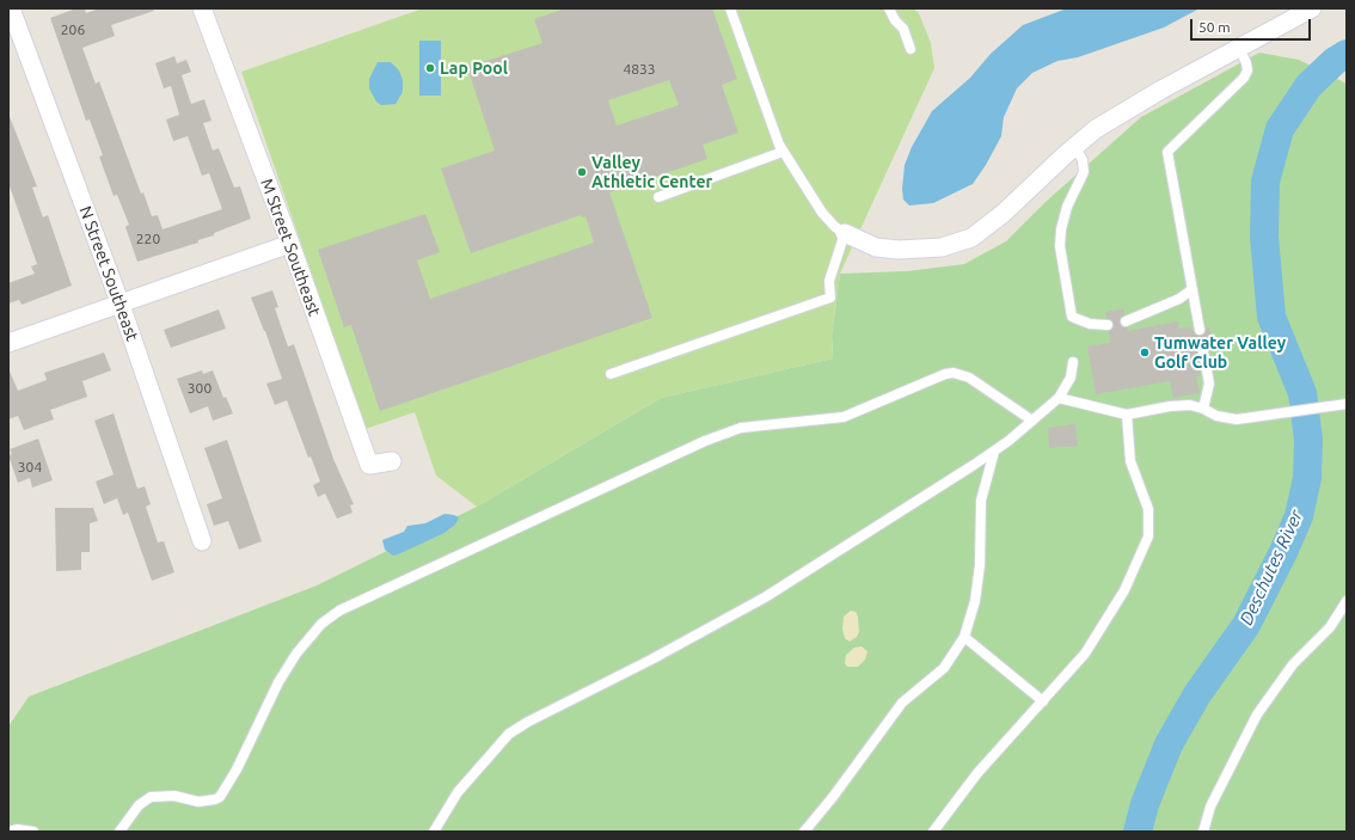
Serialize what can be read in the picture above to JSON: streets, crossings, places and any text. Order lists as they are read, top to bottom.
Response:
{
  "streets": {
    "street": ["M Street Southeast", "N Street Southeast"]
  },
  "water": ["Deschutes River"],
  "places": ["Lap Pool", "Valley Athletic Center", "Tumwater Valley Golf Club"],
  "house_numbers": [
    "206",
    "4833",
    "220",
    "300",
    "304"
  ],
  "scale_bar": "50 m"
}
